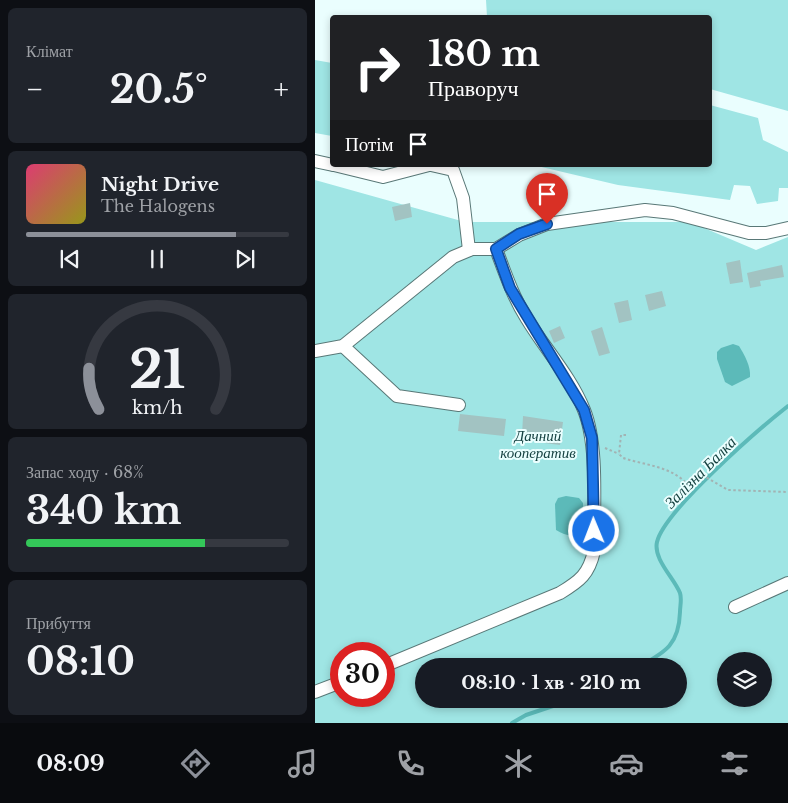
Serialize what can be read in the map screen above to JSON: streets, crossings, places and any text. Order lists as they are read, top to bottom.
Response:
{
  "water": ["Залізна Балка"],
  "parks": ["Дачний кооператив"],
  "page": {
    "tile": [
      "Клімат",
      ["Запас ходу · 68%", "340 km"],
      ["Прибуття", "08:10"]
    ],
    "turn": ["180 m", "Праворуч"],
    "heat": ["−", "20.5°", "+"],
    "then": "Потім",
    "song": ["Night Drive", "The Halogens"],
    "limit": "30",
    "trip": "08:10 · 1 хв · 210 m",
    "tabs": "08:09",
    "gauge": ["21", "km/h"]
  }
}
